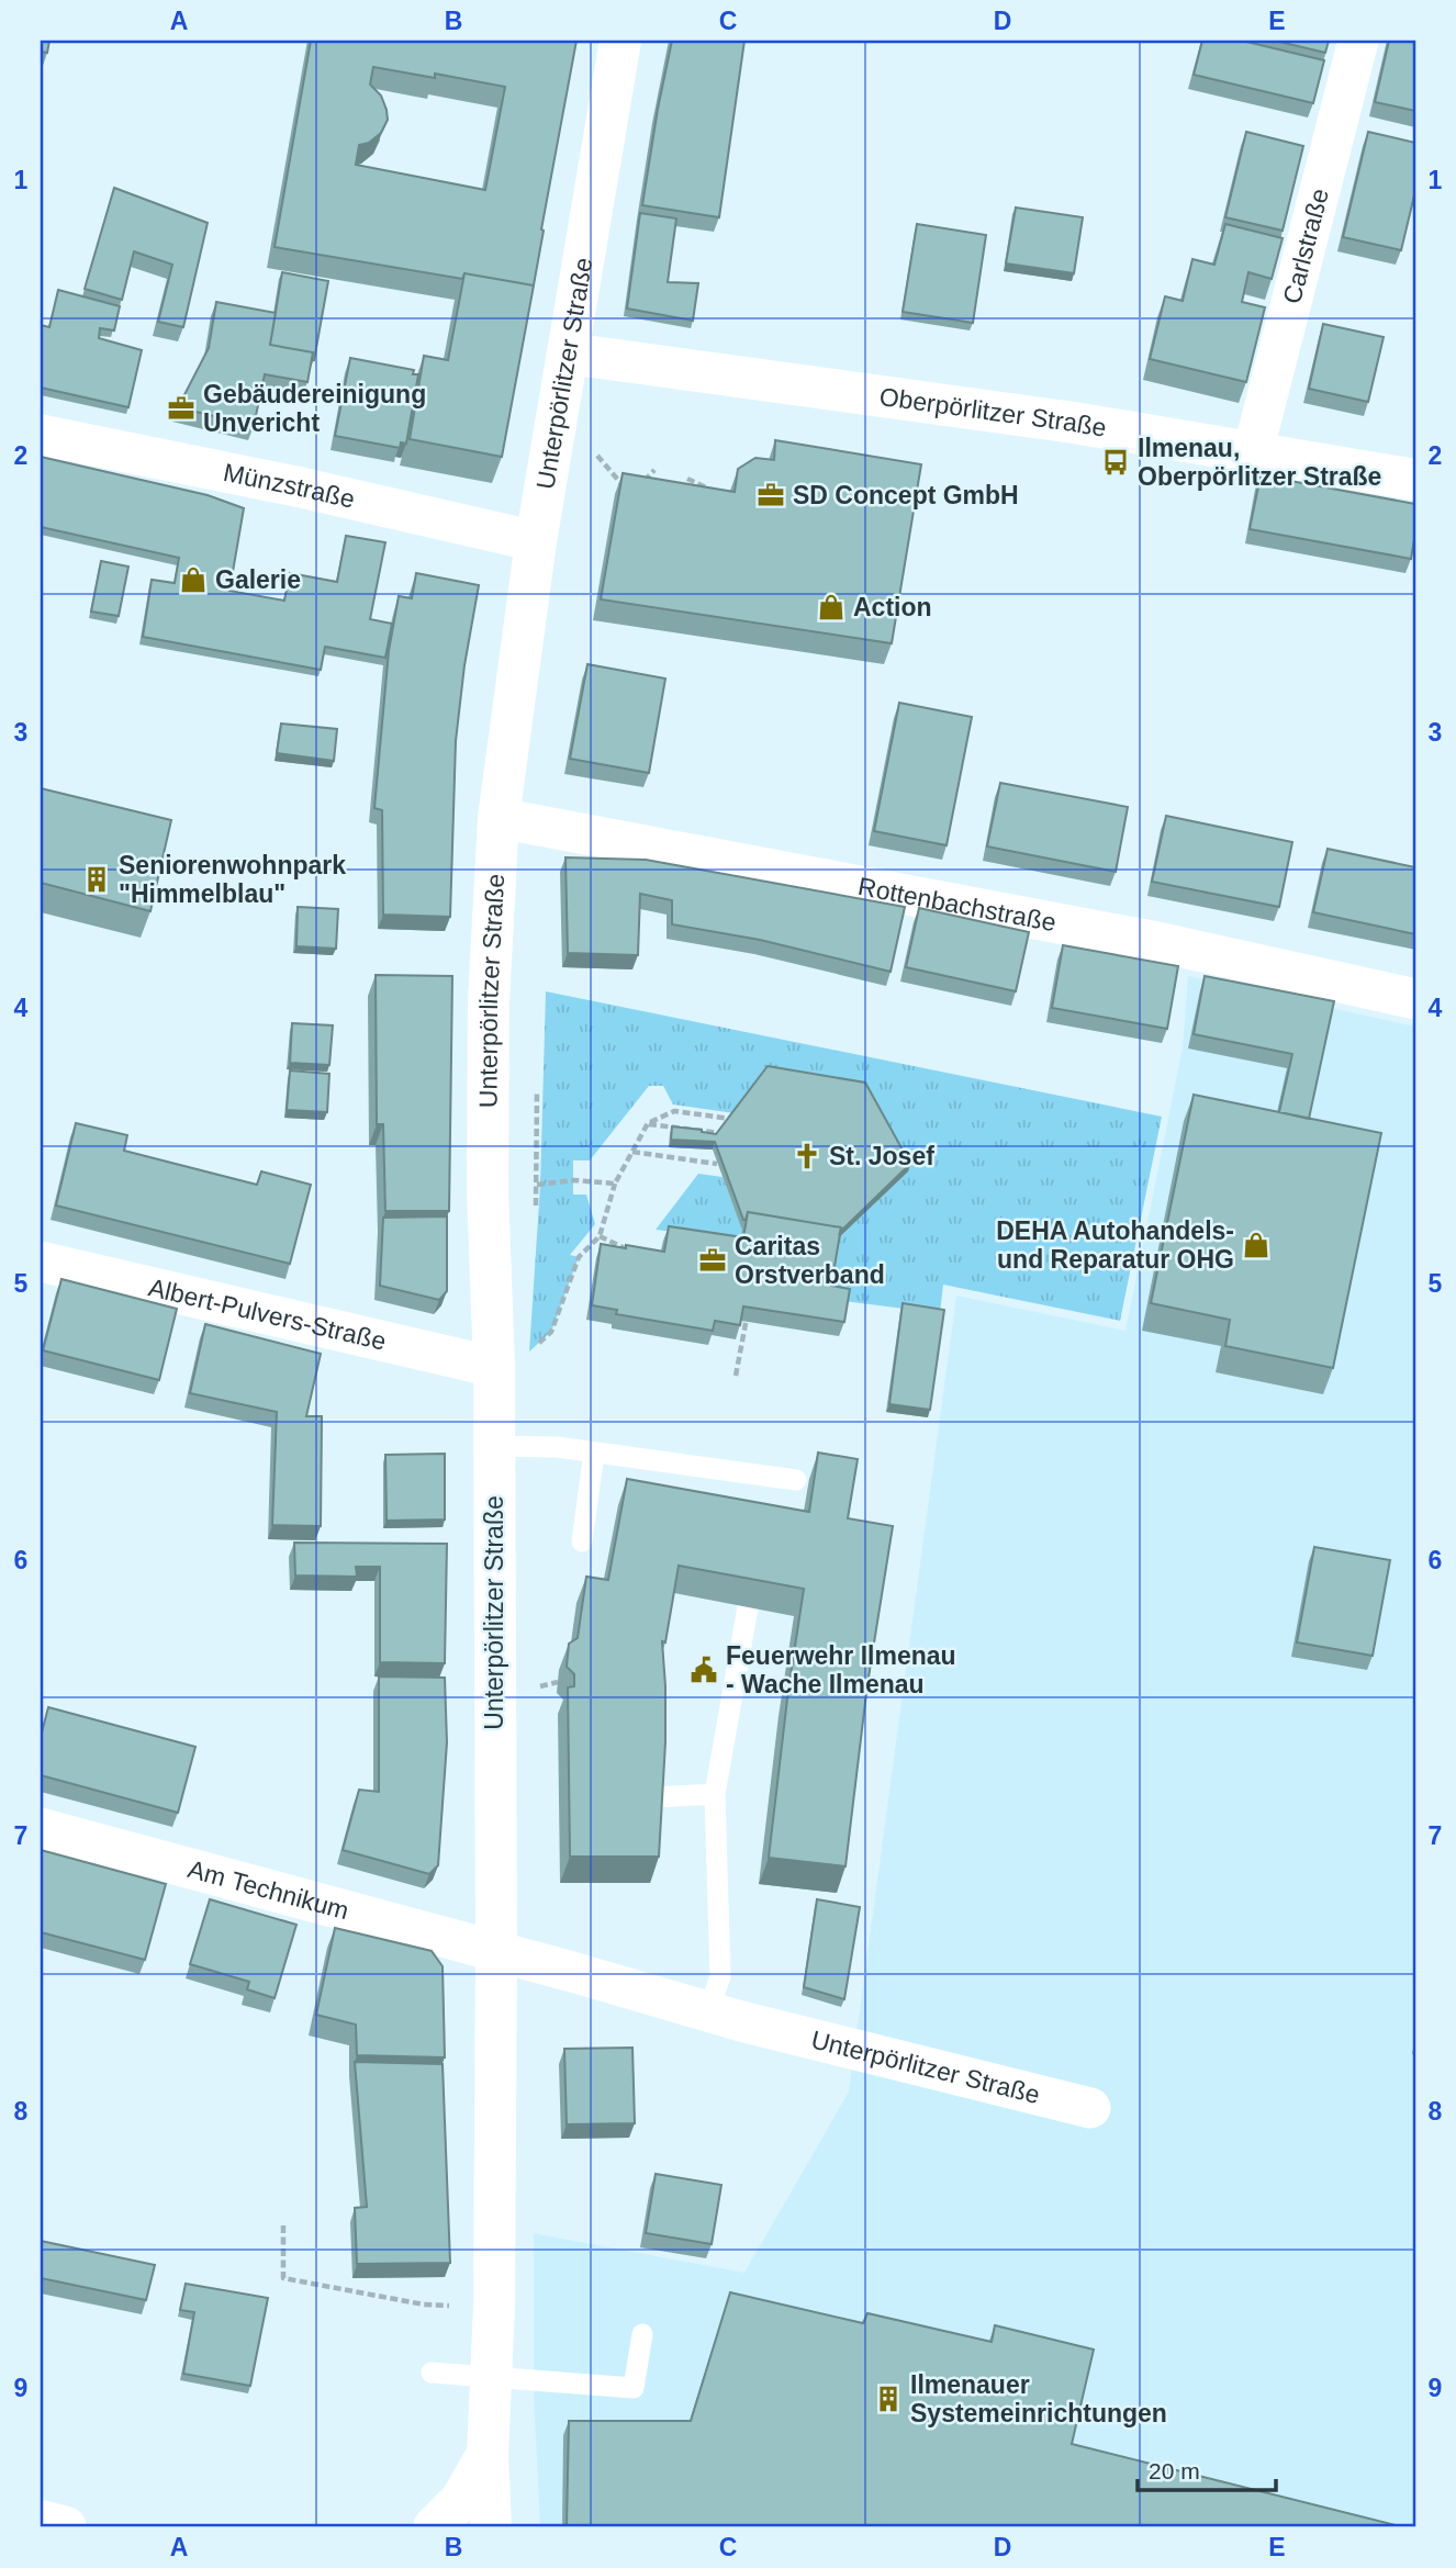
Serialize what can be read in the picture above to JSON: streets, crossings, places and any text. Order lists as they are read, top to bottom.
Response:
{
  "streets": {
    "main road": ["Unterpörlitzer Straße", "Oberpörlitzer Straße"],
    "street": [
      "Carlstraße",
      "Münzstraße",
      "Rottenbachstraße",
      "Albert-Pulvers-Straße",
      "Am Technikum"
    ]
  },
  "crossings": [
    ["Carlstraße", "Oberpörlitzer Straße"],
    ["Unterpörlitzer Straße", "Oberpörlitzer Straße"],
    ["Unterpörlitzer Straße", "Münzstraße"],
    ["Unterpörlitzer Straße", "Rottenbachstraße"],
    ["Unterpörlitzer Straße", "Albert-Pulvers-Straße"],
    ["Unterpörlitzer Straße", "Am Technikum"]
  ],
  "places": {
    "office": ["Gebäudereinigung Unvericht", "SD Concept GmbH", "Caritas Orstverband"],
    "bus stop": ["Ilmenau, Oberpörlitzer Straße"],
    "shop": ["Galerie", "Action", "DEHA Autohandels- und Reparatur OHG"],
    "building": ["Seniorenwohnpark \"Himmelblau\"", "Ilmenauer Systemeinrichtungen"],
    "church": ["St. Josef"],
    "public building": ["Feuerwehr Ilmenau - Wache Ilmenau"]
  },
  "scale_bar": "20 m",
  "grid": {
    "columns": [
      "A",
      "B",
      "C",
      "D",
      "E"
    ],
    "rows": [
      "1",
      "2",
      "3",
      "4",
      "5",
      "6",
      "7",
      "8",
      "9"
    ]
  }
}
